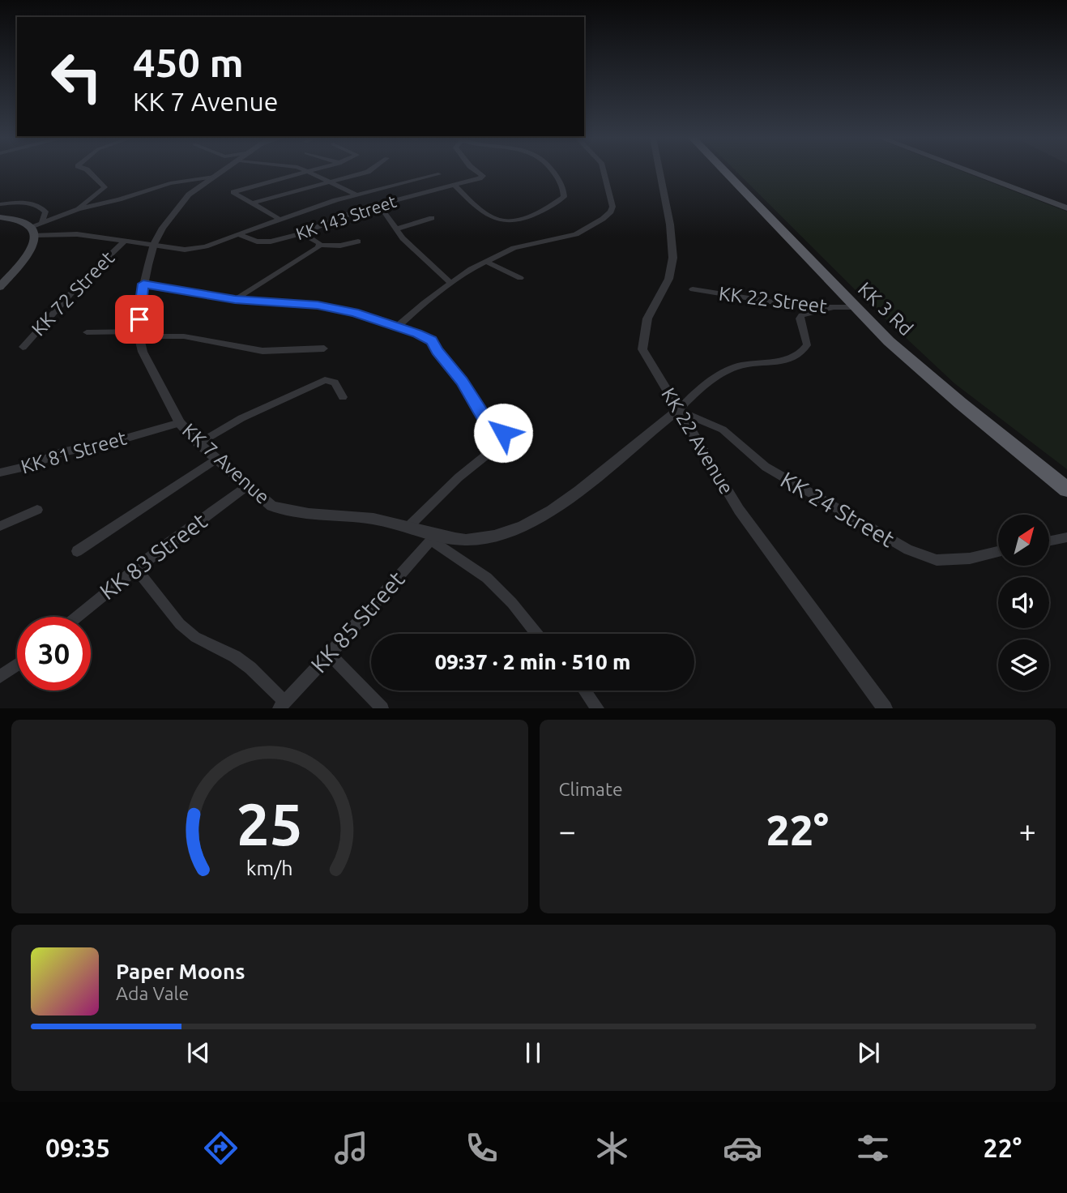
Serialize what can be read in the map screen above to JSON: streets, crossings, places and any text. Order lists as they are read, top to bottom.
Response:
{
  "streets": {
    "highway": ["KK 3 Rd"],
    "street": [
      "KK 143 Street",
      "KK 72 Street",
      "KK 22 Street",
      "KK 22 Avenue",
      "KK 81 Street",
      "KK 7 Avenue",
      "KK 24 Street",
      "KK 83 Street",
      "KK 85 Street"
    ]
  },
  "crossings": [
    ["KK 72 Street", "KK 7 Avenue"],
    ["KK 22 Street", "KK 3 Rd"],
    ["KK 22 Avenue", "KK 7 Avenue"],
    ["KK 22 Avenue", "KK 24 Street"],
    ["KK 81 Street", "KK 7 Avenue"],
    ["KK 7 Avenue", "KK 24 Street"],
    ["KK 7 Avenue", "KK 83 Street"],
    ["KK 7 Avenue", "KK 85 Street"]
  ],
  "north": "top right",
  "page": {
    "turn": ["450 m", "KK 7 Avenue"],
    "limit": "30",
    "trip": "09:37 · 2 min · 510 m",
    "tile": "Climate",
    "heat": ["−", "22°", "+"],
    "song": ["Paper Moons", "Ada Vale"],
    "tabs": ["09:35", "22°"],
    "gauge": ["25", "km/h"]
  }
}
